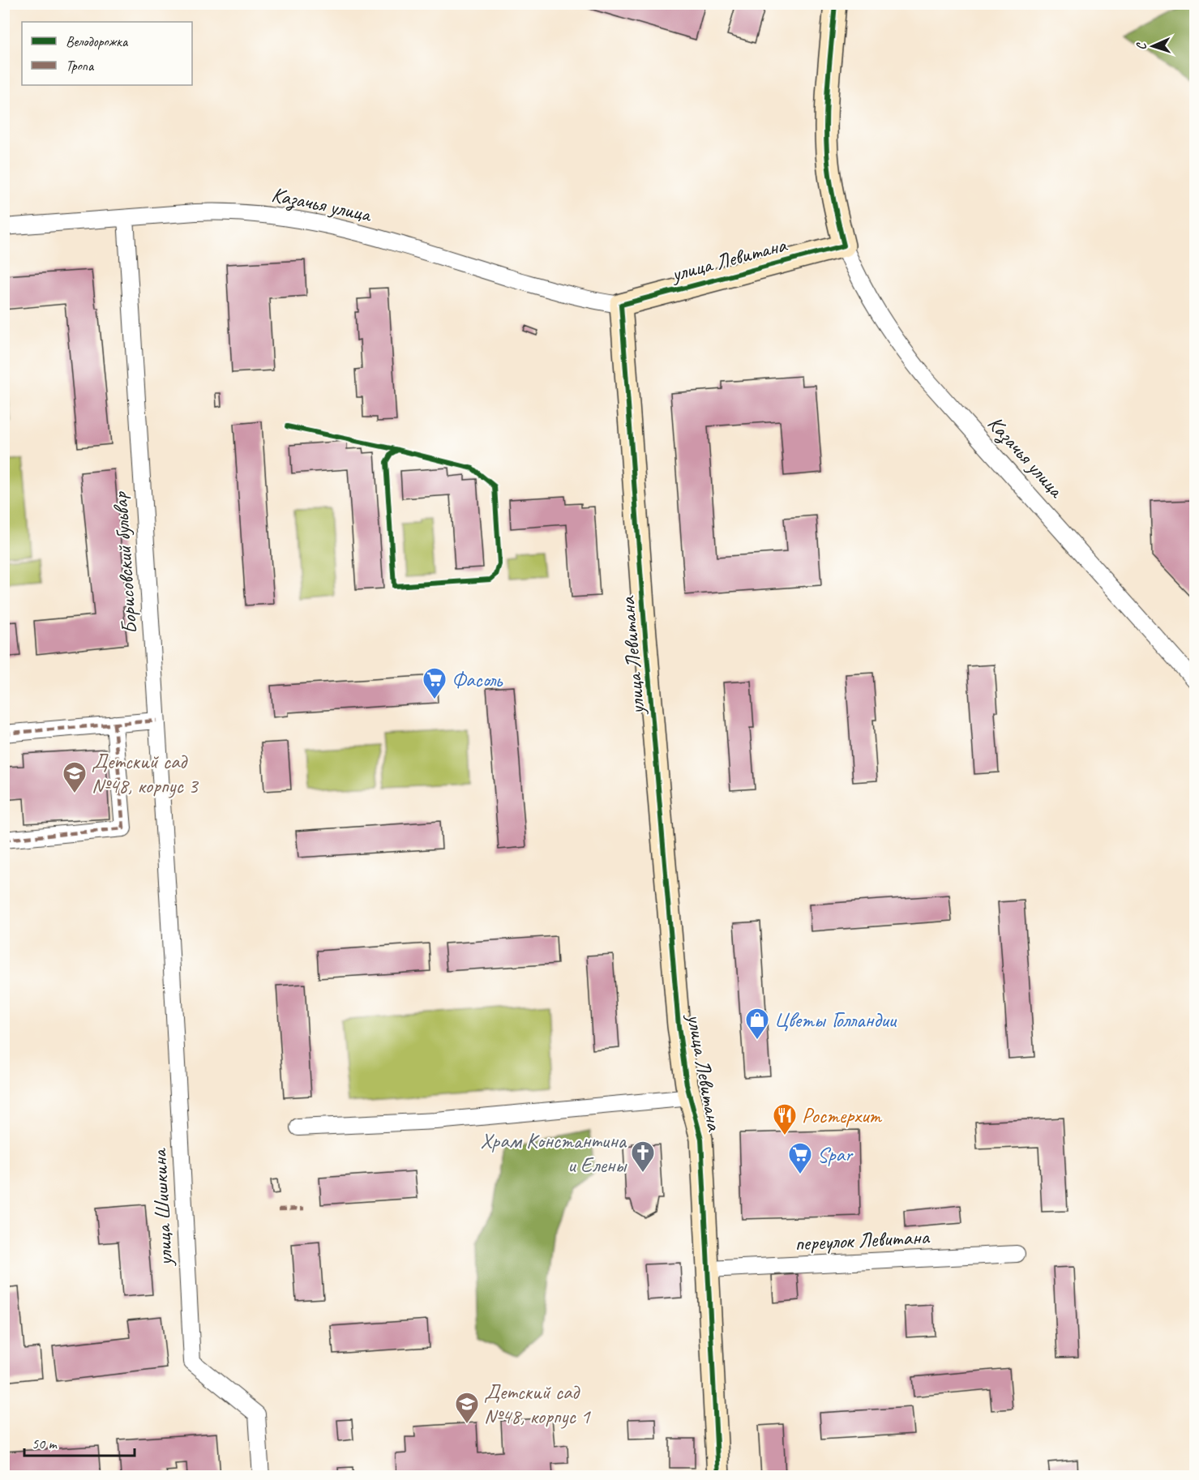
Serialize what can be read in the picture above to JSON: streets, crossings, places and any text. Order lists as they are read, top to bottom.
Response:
{
  "streets": {
    "street": [
      "Казачья улица",
      "улица Левитана",
      "Борисовский бульвар",
      "улица Шишкина",
      "переулок Левитана"
    ]
  },
  "crossings": [
    ["Казачья улица", "улица Левитана"],
    ["Казачья улица", "Борисовский бульвар"],
    ["улица Левитана", "переулок Левитана"],
    ["Борисовский бульвар", "улица Шишкина"]
  ],
  "places": {
    "supermarket": ["Фасоль", "Spar"],
    "school or university": ["Детский сад №48, корпус 3", "Детский сад №48, корпус 1"],
    "shop": ["Цветы Голландии"],
    "restaurant": ["Ростерхит"],
    "church": ["Храм Константина и Елены"]
  },
  "legend": ["Велодорожка", "Тропа"],
  "scale_bar": "50 m",
  "north": "left"
}
